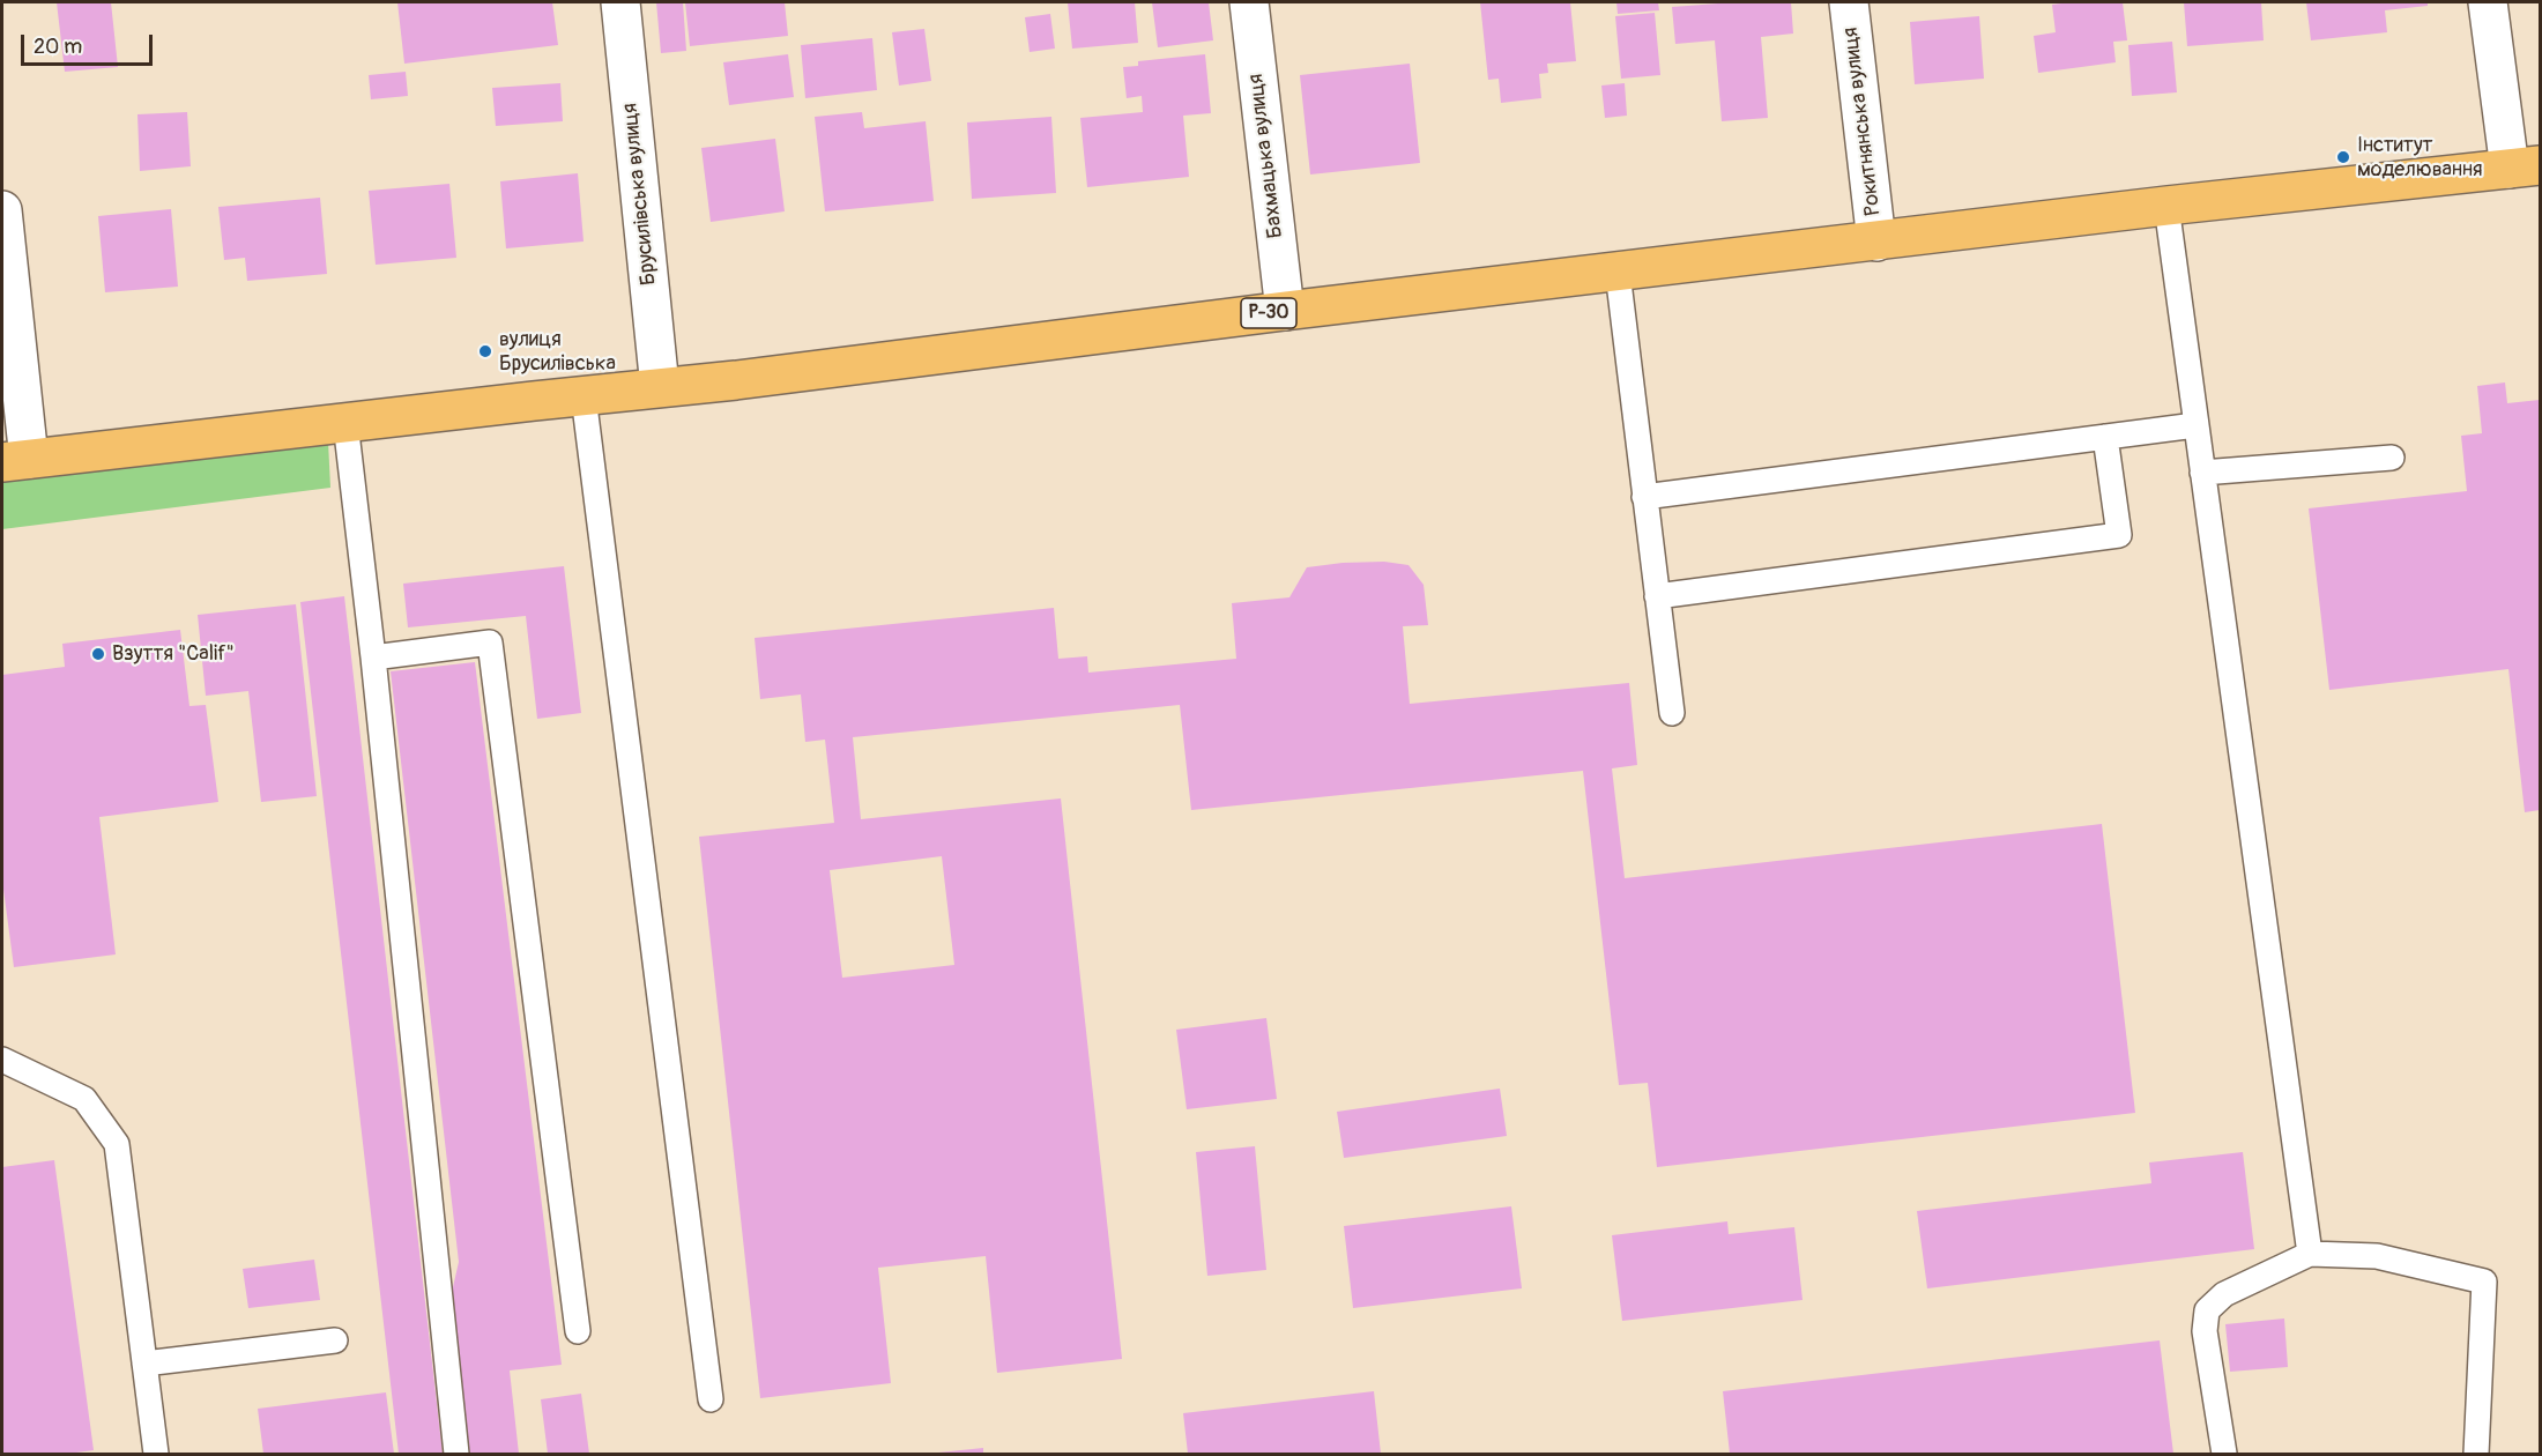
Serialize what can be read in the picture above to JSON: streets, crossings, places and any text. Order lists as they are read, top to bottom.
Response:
{
  "streets": {
    "main road": ["Р-30"],
    "street": ["Рокитнянська вулиця", "Бахмацька вулиця", "Брусилівська вулиця"]
  },
  "crossings": [
    ["Рокитнянська вулиця", "Р-30"],
    ["Бахмацька вулиця", "Р-30"],
    ["Брусилівська вулиця", "Р-30"]
  ],
  "places": ["Інститут моделювання", "вулиця Брусилівська", "Взуття \"Calif\""],
  "scale_bar": "20 m"
}
